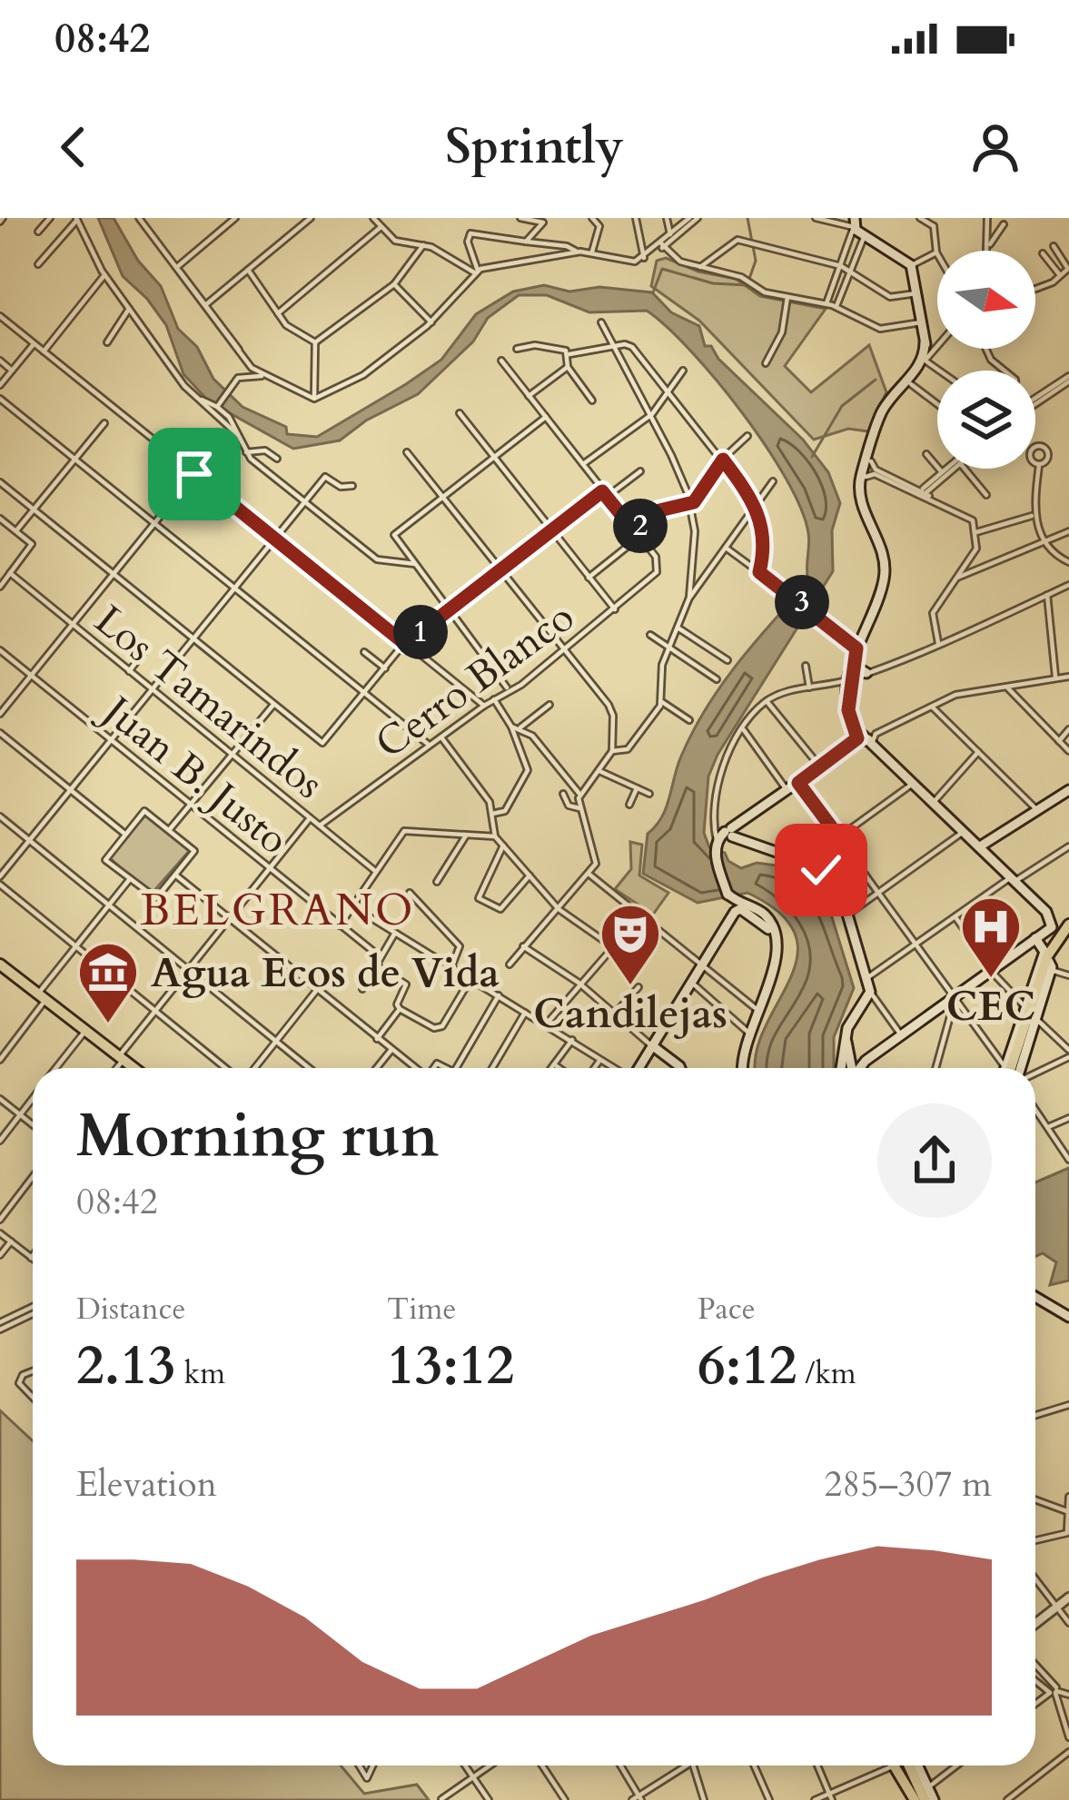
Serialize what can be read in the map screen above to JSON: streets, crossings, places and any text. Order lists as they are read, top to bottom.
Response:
{
  "streets": {
    "street": ["Cerro Blanco", "Los Tamarindos", "Juan B. Justo"]
  },
  "crossings": [
    ["Cerro Blanco", "Los Tamarindos"]
  ],
  "districts": ["BELGRANO"],
  "places": {
    "hospital": ["CEC"],
    "theatre": ["Candilejas"],
    "museum": ["Agua Ecos de Vida"]
  },
  "north": "right",
  "page": {
    "status": "08:42",
    "header": "Sprintly",
    "pins": ["2", "3", "1"],
    "heading": ["Morning run", "08:42"],
    "stats": [
      ["Distance", "2.13 km"],
      ["Time", "13:12"],
      ["Pace", "6:12 /km"]
    ],
    "chart": ["Elevation", "285–307 m"]
  }
}
